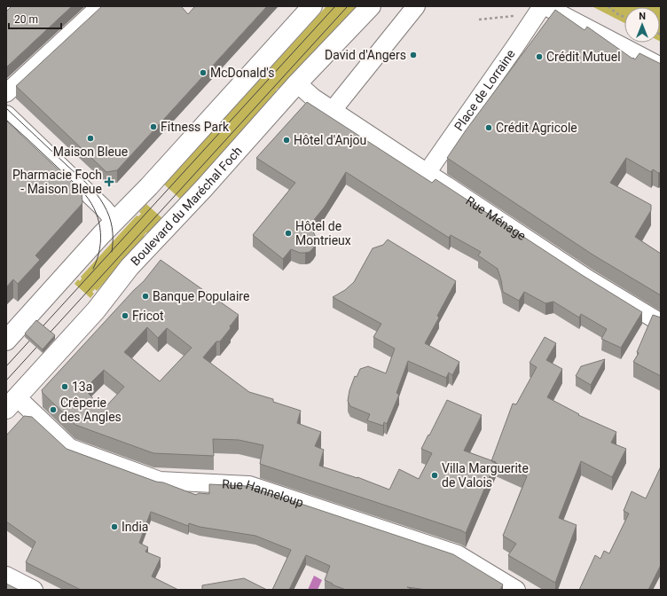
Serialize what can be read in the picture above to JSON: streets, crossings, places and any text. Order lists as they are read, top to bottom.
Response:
{
  "streets": {
    "main road": ["Boulevard du Maréchal Foch"],
    "street": ["Place de Lorraine", "Rue Ménage", "Rue Hanneloup"]
  },
  "crossings": [
    ["Place de Lorraine", "Rue Ménage"],
    ["Boulevard du Maréchal Foch", "Rue Ménage"],
    ["Boulevard du Maréchal Foch", "Rue Hanneloup"]
  ],
  "places": {
    "other": [
      "David d'Angers",
      "Crédit Mutuel",
      "McDonald's",
      "Fitness Park",
      "Crédit Agricole",
      "Maison Bleue",
      "Hôtel d'Anjou",
      "Hôtel de Montrieux",
      "Banque Populaire",
      "Fricot",
      "13a",
      "Crêperie des Angles",
      "Villa Marguerite de Valois",
      "India"
    ],
    "health": ["Pharmacie Foch - Maison Bleue"]
  },
  "scale_bar": "20 m",
  "north": "top"
}
